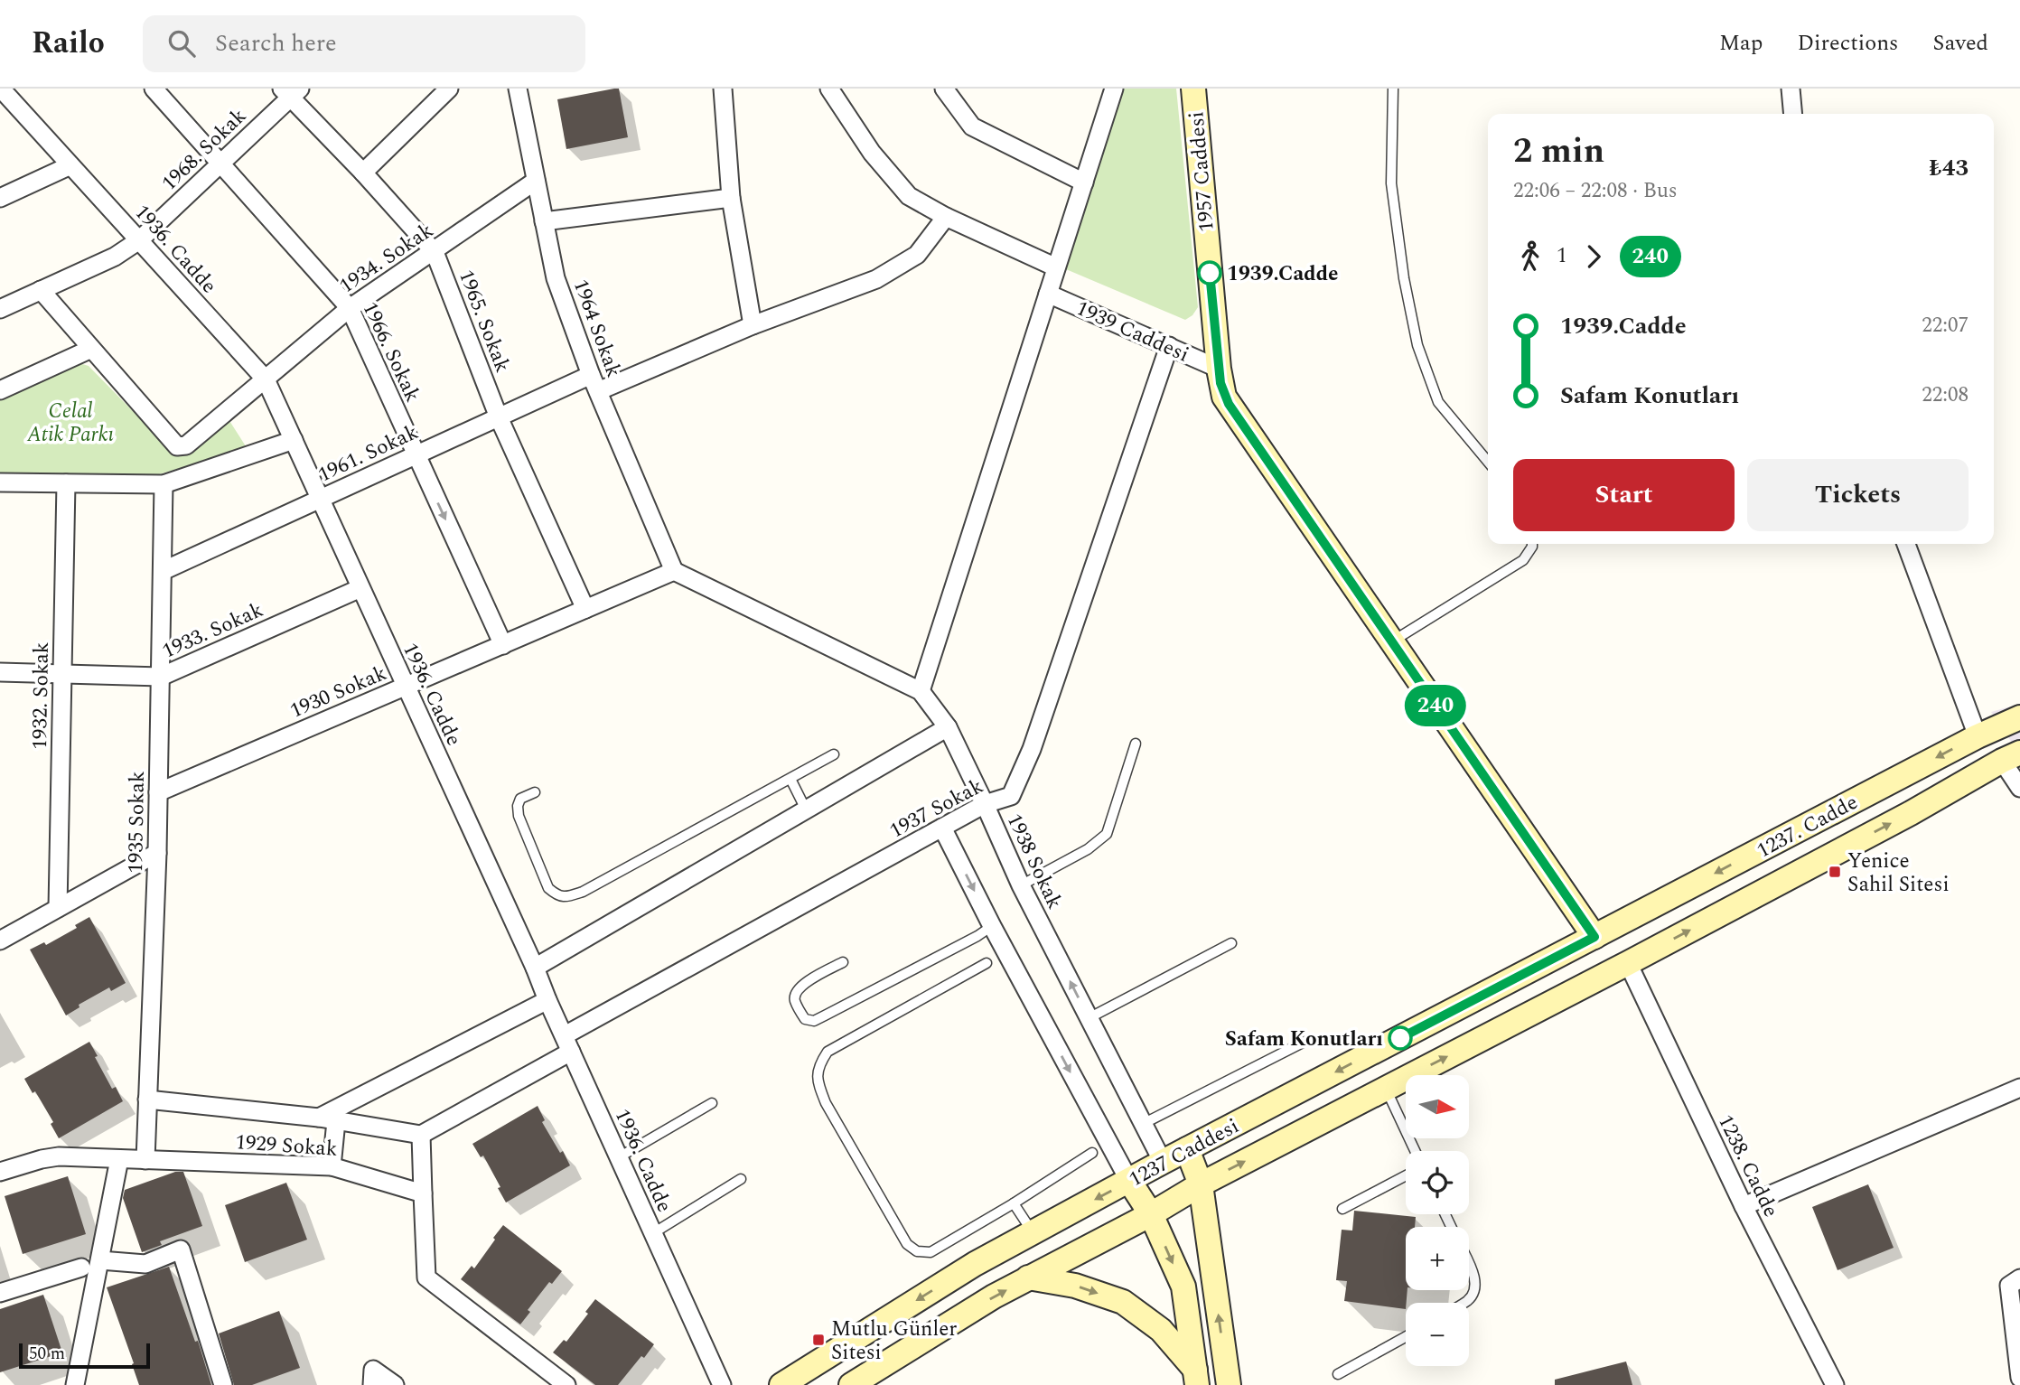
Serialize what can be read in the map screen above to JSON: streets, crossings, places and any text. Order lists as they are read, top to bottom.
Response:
{
  "streets": {
    "street": [
      "1968. Sokak",
      "1957 Caddesi",
      "1936. Cadde",
      "1934. Sokak",
      "1965. Sokak",
      "1964 Sokak",
      "1939 Caddesi",
      "1966. Sokak",
      "1961. Sokak",
      "1933. Sokak",
      "1930 Sokak",
      "1932. Sokak",
      "1937 Sokak",
      "1935 Sokak",
      "1237. Cadde",
      "1938 Sokak",
      "1929 Sokak",
      "1237 Caddesi",
      "1238. Cadde"
    ]
  },
  "crossings": [
    ["1968. Sokak", "1936. Cadde"],
    ["1968. Sokak", "1965. Sokak"],
    ["1968. Sokak", "1966. Sokak"],
    ["1957 Caddesi", "1939 Caddesi"],
    ["1936. Cadde", "1934. Sokak"],
    ["1936. Cadde", "1961. Sokak"],
    ["1936. Cadde", "1933. Sokak"],
    ["1936. Cadde", "1930 Sokak"],
    ["1936. Cadde", "1937 Sokak"],
    ["1934. Sokak", "1965. Sokak"],
    ["1934. Sokak", "1964 Sokak"],
    ["1934. Sokak", "1966. Sokak"],
    ["1965. Sokak", "1961. Sokak"],
    ["1965. Sokak", "1930 Sokak"],
    ["1964 Sokak", "1961. Sokak"],
    ["1964 Sokak", "1930 Sokak"],
    ["1964 Sokak", "1938 Sokak"],
    ["1939 Caddesi", "1937 Sokak"],
    ["1966. Sokak", "1961. Sokak"],
    ["1966. Sokak", "1930 Sokak"],
    ["1961. Sokak", "1935 Sokak"],
    ["1933. Sokak", "1932. Sokak"],
    ["1933. Sokak", "1935 Sokak"],
    ["1930 Sokak", "1935 Sokak"],
    ["1930 Sokak", "1938 Sokak"],
    ["1937 Sokak", "1938 Sokak"],
    ["1935 Sokak", "1929 Sokak"],
    ["1237. Cadde", "1237 Caddesi"],
    ["1237. Cadde", "1238. Cadde"],
    ["1938 Sokak", "1237 Caddesi"],
    ["1237 Caddesi", "1238. Cadde"]
  ],
  "parks": ["Celal Atik Parkı"],
  "places": {
    "other": ["1939.Cadde", "Safam Konutları"],
    "transit": ["Yenice Sahil Sitesi", "Mutlu Günler Sitesi"]
  },
  "lines": ["bus line 240"],
  "scale_bar": "50 m",
  "north": "right",
  "page": {
    "header": "Railo",
    "search": "Search here",
    "nav": ["Map", "Directions", "Saved"],
    "on_map": "240",
    "heading": ["2 min", "22:06 – 22:08 · Bus", "₺43"],
    "legs": ["1", "240"],
    "list": [
      {
        "name": "1939.Cadde",
        "value": "22:07"
      },
      {
        "name": "Safam Konutları",
        "value": "22:08"
      }
    ],
    "buttons": ["Start", "Tickets"],
    "map_buttons": ["+", "−"],
    "scale": "50 m"
  }
}
